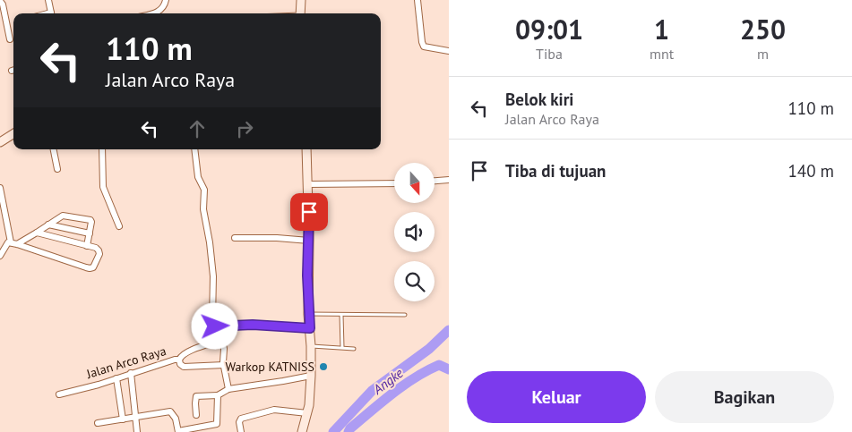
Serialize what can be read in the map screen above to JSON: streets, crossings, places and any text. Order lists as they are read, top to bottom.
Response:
{
  "streets": {
    "street": ["Jalan Arco Raya"]
  },
  "water": ["Angke"],
  "places": ["Warkop KATNISS"],
  "north": "bottom",
  "page": {
    "eta": [
      "09:01",
      "Tiba",
      "1",
      "mnt",
      "250",
      "m"
    ],
    "turn": ["110 m", "Jalan Arco Raya"],
    "list": [
      {
        "name": "Belok kiri",
        "note": "Jalan Arco Raya",
        "value": "110 m"
      },
      {
        "name": "Tiba di tujuan",
        "value": "140 m"
      }
    ],
    "buttons": ["Keluar", "Bagikan"]
  }
}
